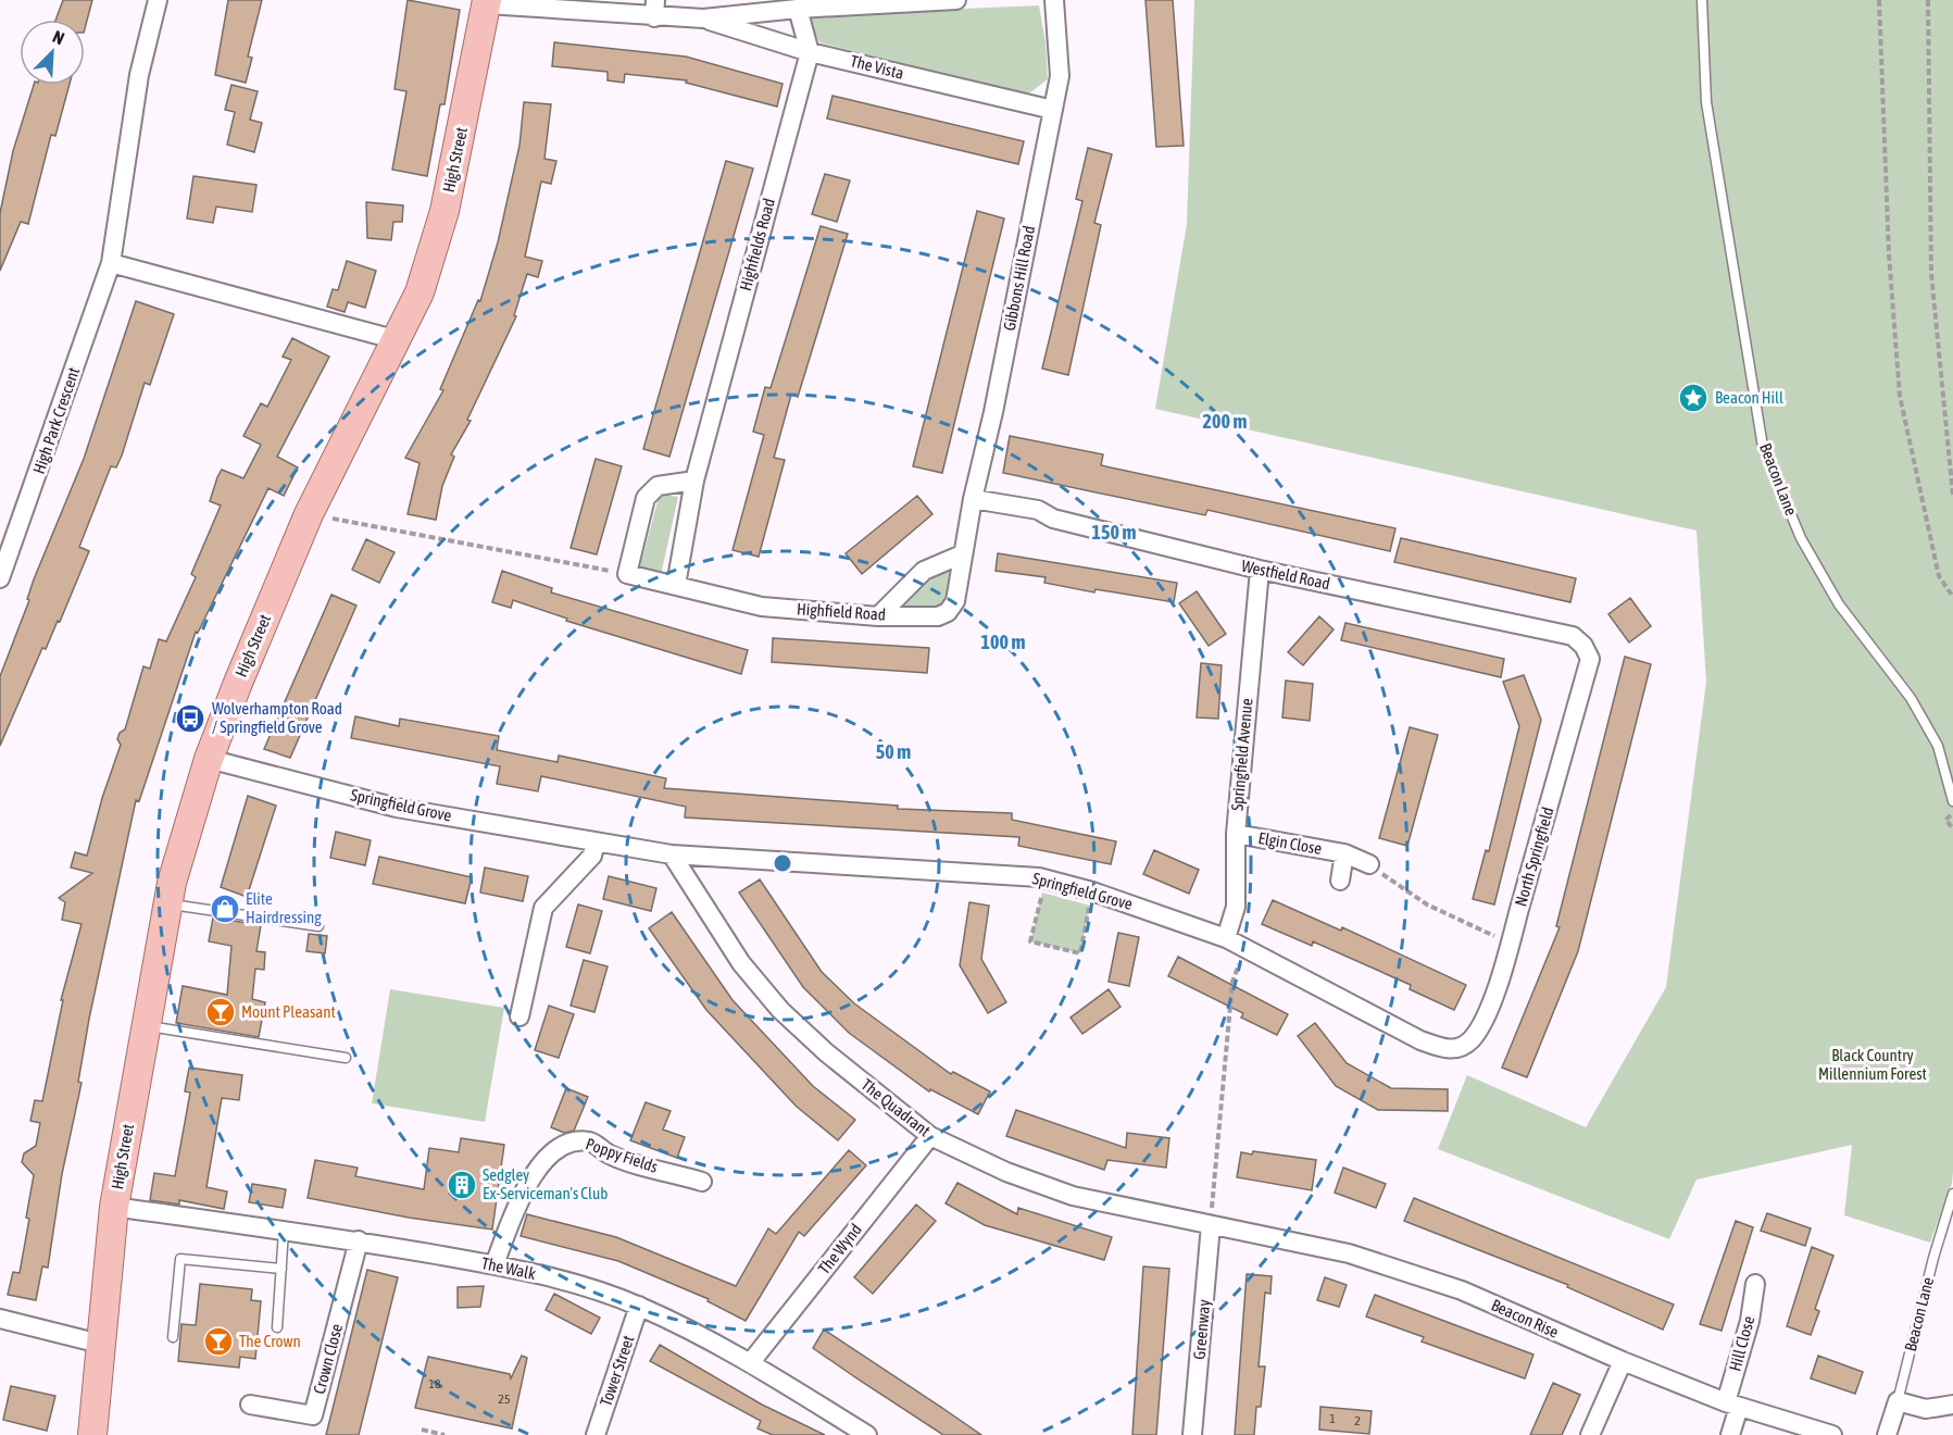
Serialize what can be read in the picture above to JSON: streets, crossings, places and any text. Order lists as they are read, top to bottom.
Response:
{
  "streets": {
    "main road": ["High Street"],
    "street": [
      "The Vista",
      "Highfields Road",
      "Gibbons Hill Road",
      "High Park Crescent",
      "Beacon Lane",
      "Westfield Road",
      "Highfield Road",
      "Springfield Avenue",
      "Springfield Grove",
      "Elgin Close",
      "North Springfield",
      "The Quadrant",
      "Poppy Fields",
      "The Wynd",
      "The Walk",
      "Beacon Rise",
      "Greenway",
      "Hill Close",
      "Crown Close",
      "Tower Street"
    ]
  },
  "crossings": [
    ["The Vista", "High Street"],
    ["The Vista", "Highfields Road"],
    ["The Vista", "Gibbons Hill Road"],
    ["High Street", "Springfield Grove"],
    ["High Street", "The Walk"],
    ["Highfields Road", "Highfield Road"],
    ["Gibbons Hill Road", "Westfield Road"],
    ["Gibbons Hill Road", "Highfield Road"],
    ["Westfield Road", "Springfield Avenue"],
    ["Westfield Road", "North Springfield"],
    ["Springfield Avenue", "Springfield Grove"],
    ["Springfield Avenue", "Elgin Close"],
    ["Springfield Grove", "North Springfield"],
    ["Springfield Grove", "The Quadrant"],
    ["The Quadrant", "The Wynd"],
    ["The Quadrant", "Beacon Rise"],
    ["The Quadrant", "Greenway"],
    ["Poppy Fields", "The Walk"],
    ["The Wynd", "The Walk"],
    ["The Walk", "Crown Close"],
    ["The Walk", "Tower Street"],
    ["Beacon Rise", "Greenway"],
    ["Beacon Rise", "Hill Close"]
  ],
  "parks": ["Black Country Millennium Forest"],
  "places": {
    "place": ["Beacon Hill"],
    "bus stop": ["Wolverhampton Road / Springfield Grove"],
    "shop": ["Elite Hairdressing"],
    "bar": ["Mount Pleasant", "The Crown"],
    "building": ["Sedgley Ex-Serviceman's Club"]
  },
  "house_numbers": [
    "18",
    "25",
    "1",
    "2"
  ],
  "north": "top right",
  "rings": [
    "200 m",
    "150 m",
    "100 m",
    "50 m"
  ]
}
